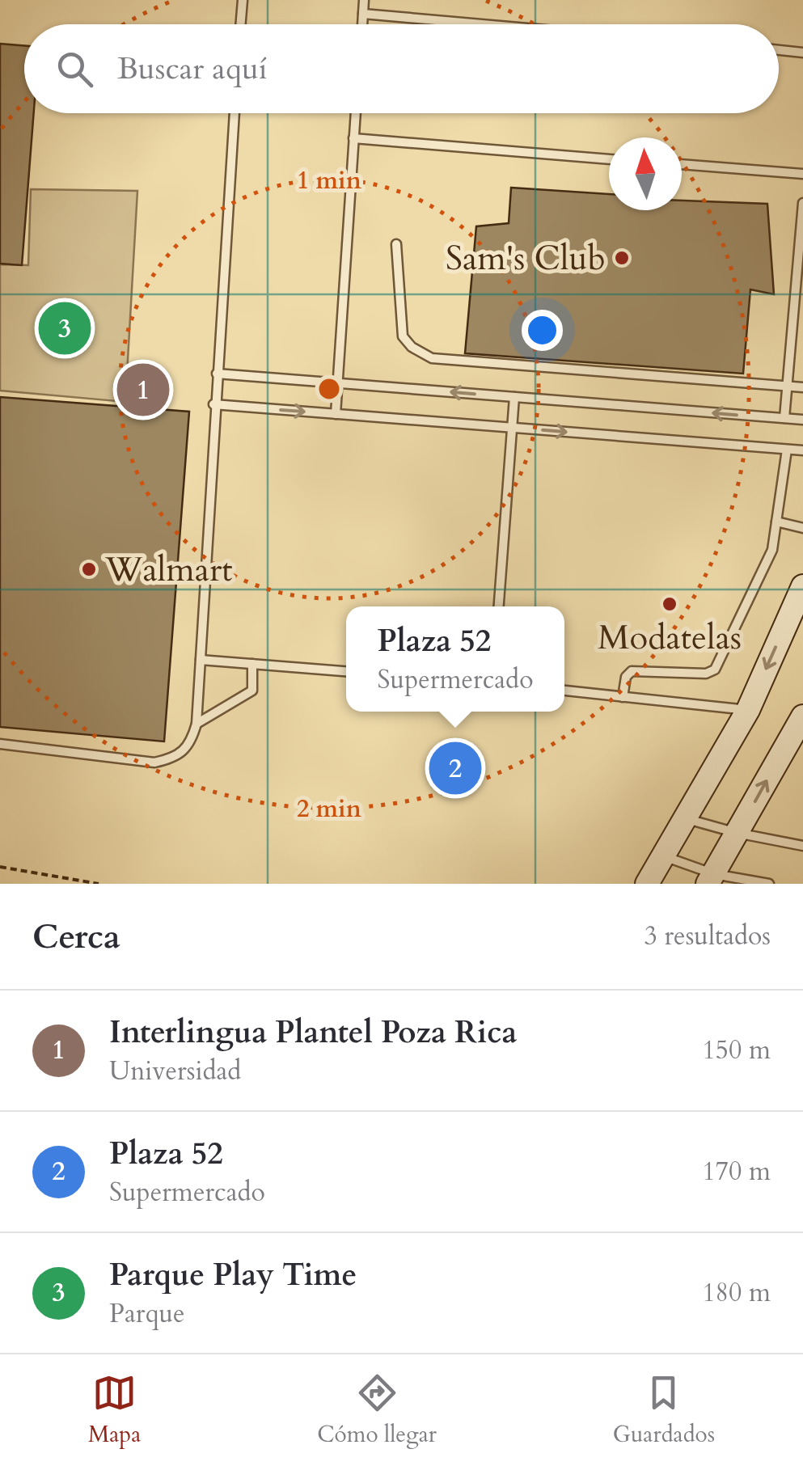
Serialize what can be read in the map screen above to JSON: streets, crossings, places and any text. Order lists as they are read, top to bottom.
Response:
{
  "places": ["Sam's Club", "Walmart", "Modatelas"],
  "north": "top",
  "page": {
    "search": "Buscar aquí",
    "pins": ["3", "1", "2"],
    "popup": ["Plaza 52", "Supermercado"],
    "heading": ["Cerca", "3 resultados"],
    "list": [
      {
        "mark": "1",
        "name": "Interlingua Plantel Poza Rica",
        "note": "Universidad",
        "value": "150 m"
      },
      {
        "mark": "2",
        "name": "Plaza 52",
        "note": "Supermercado",
        "value": "170 m"
      },
      {
        "mark": "3",
        "name": "Parque Play Time",
        "note": "Parque",
        "value": "180 m"
      }
    ],
    "nav": ["Mapa", "Cómo llegar", "Guardados"]
  },
  "rings": ["1 min", "2 min"]
}
